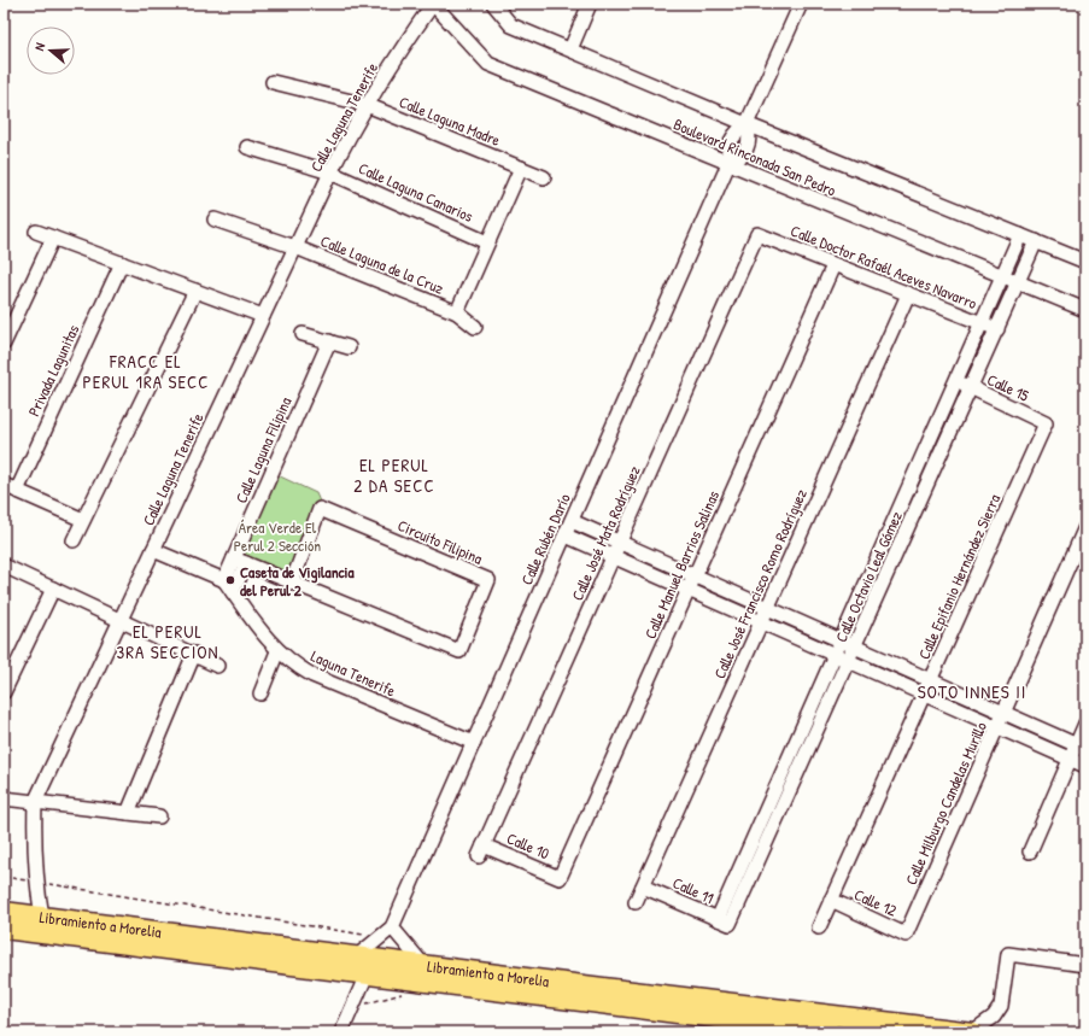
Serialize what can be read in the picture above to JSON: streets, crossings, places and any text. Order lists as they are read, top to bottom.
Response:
{
  "streets": {
    "highway": ["Libramiento a Morelia"],
    "street": [
      "Calle Laguna Tenerife",
      "Calle Laguna Madre",
      "Boulevard Rinconada San Pedro",
      "Calle Laguna Canarios",
      "Calle Laguna de la Cruz",
      "Calle Doctor Rafaél Aceves Navarro",
      "Privada Lagunitas",
      "Calle 15",
      "Calle Laguna Filipina",
      "Calle José Mata Rodríguez",
      "Calle Rubén Darío",
      "Circuito Filipina",
      "Calle Manuel Barrios Salinas",
      "Calle Octavio Leal Gómez",
      "Calle Epifanio Hernández Sierra",
      "Calle José Francisco Romo Rodríguez",
      "Laguna Tenerife",
      "Calle Milburgo Candelas Murillo",
      "Calle 10",
      "Calle 11",
      "Calle 12"
    ]
  },
  "crossings": [
    ["Calle Laguna Tenerife", "Calle Laguna Madre"],
    ["Calle Laguna Tenerife", "Boulevard Rinconada San Pedro"],
    ["Calle Laguna Tenerife", "Calle Laguna Canarios"],
    ["Calle Laguna Tenerife", "Calle Laguna de la Cruz"],
    ["Calle Laguna Tenerife", "Libramiento a Morelia"],
    ["Boulevard Rinconada San Pedro", "Calle Rubén Darío"],
    ["Boulevard Rinconada San Pedro", "Calle Octavio Leal Gómez"],
    ["Calle Doctor Rafaél Aceves Navarro", "Calle José Mata Rodríguez"],
    ["Calle Doctor Rafaél Aceves Navarro", "Calle Manuel Barrios Salinas"],
    ["Calle Doctor Rafaél Aceves Navarro", "Calle Octavio Leal Gómez"],
    ["Calle Doctor Rafaél Aceves Navarro", "Calle José Francisco Romo Rodríguez"],
    ["Calle 15", "Calle Octavio Leal Gómez"],
    ["Calle 15", "Calle Epifanio Hernández Sierra"],
    ["Calle Laguna Filipina", "Circuito Filipina"],
    ["Calle Laguna Filipina", "Laguna Tenerife"],
    ["Calle José Mata Rodríguez", "Calle 10"],
    ["Calle Rubén Darío", "Laguna Tenerife"],
    ["Calle Rubén Darío", "Libramiento a Morelia"],
    ["Calle Manuel Barrios Salinas", "Calle 10"],
    ["Calle Octavio Leal Gómez", "Calle 11"],
    ["Calle Epifanio Hernández Sierra", "Calle 12"],
    ["Calle José Francisco Romo Rodríguez", "Calle 11"],
    ["Calle Milburgo Candelas Murillo", "Calle 12"]
  ],
  "districts": [
    "FRACC EL PERUL 1RA SECC",
    "EL PERUL 2 DA SECC",
    "EL PERUL 3RA SECCION",
    "SOTO INNES II"
  ],
  "parks": ["Área Verde El Perul 2 Sección"],
  "places": ["Caseta de Vigilancia del Perul 2"],
  "north": "left"
}
